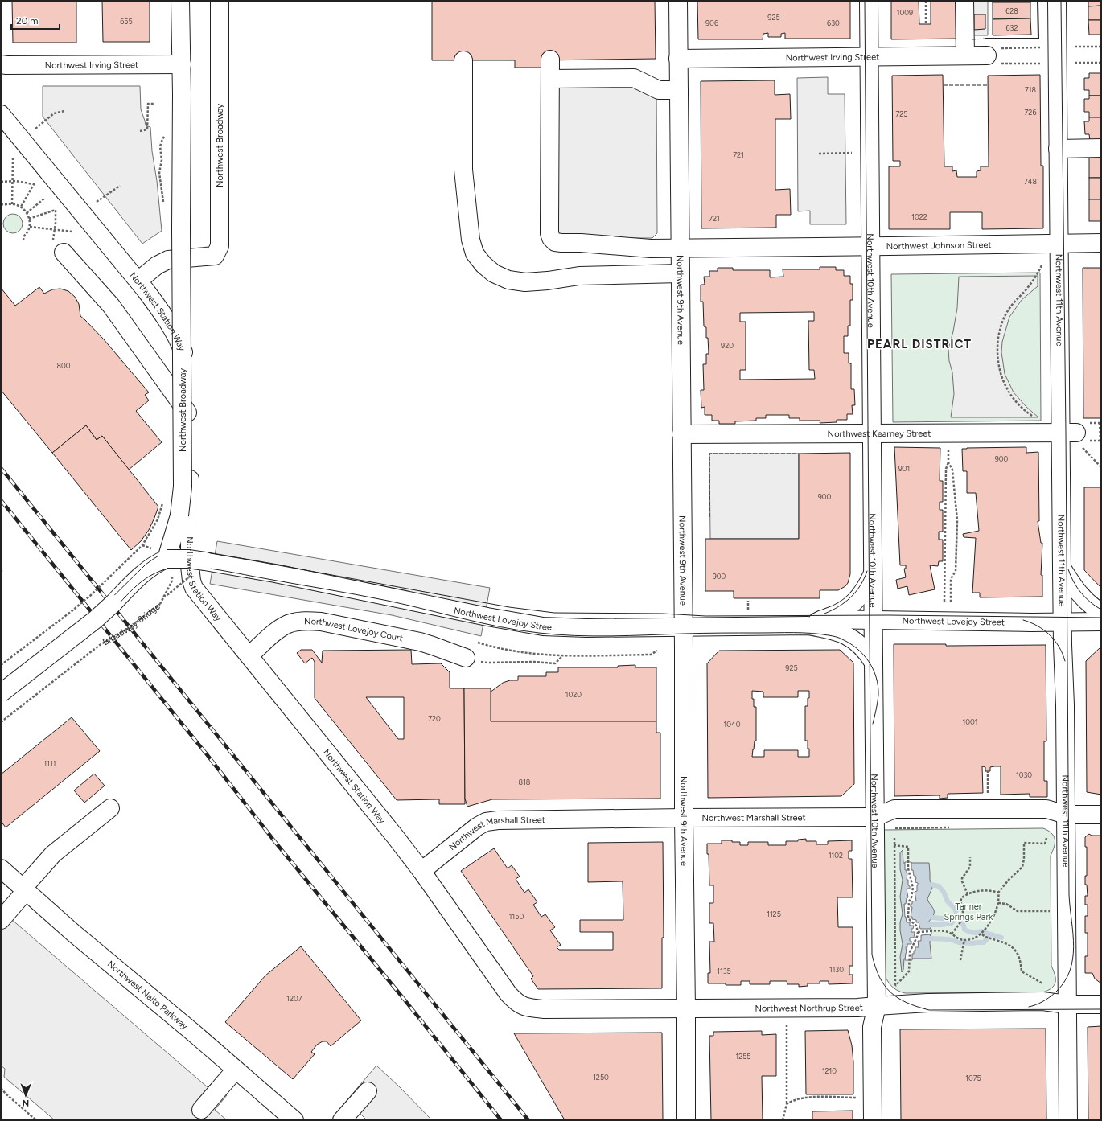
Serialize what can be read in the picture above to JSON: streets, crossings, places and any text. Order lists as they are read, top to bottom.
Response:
{
  "streets": {
    "street": [
      "Northwest Irving Street",
      "Northwest Broadway",
      "Northwest Johnson Street",
      "Northwest 10th Avenue",
      "Northwest 9th Avenue",
      "Northwest 11th Avenue",
      "Northwest Station Way",
      "Northwest Kearney Street",
      "Northwest Lovejoy Street",
      "Northwest Lovejoy Court",
      "Northwest Marshall Street",
      "Northwest Naito Parkway",
      "Northwest Northrup Street"
    ],
    "path": ["Broadway Bridge"]
  },
  "crossings": [
    ["Northwest Irving Street", "Northwest Broadway"],
    ["Northwest Irving Street", "Northwest 10th Avenue"],
    ["Northwest Irving Street", "Northwest 9th Avenue"],
    ["Northwest Broadway", "Northwest Station Way"],
    ["Northwest Broadway", "Northwest Lovejoy Street"],
    ["Northwest Broadway", "Broadway Bridge"],
    ["Northwest Johnson Street", "Northwest 10th Avenue"],
    ["Northwest Johnson Street", "Northwest 9th Avenue"],
    ["Northwest Johnson Street", "Northwest 11th Avenue"],
    ["Northwest 10th Avenue", "Northwest Kearney Street"],
    ["Northwest 10th Avenue", "Northwest Lovejoy Street"],
    ["Northwest 10th Avenue", "Northwest Marshall Street"],
    ["Northwest 10th Avenue", "Northwest Northrup Street"],
    ["Northwest 9th Avenue", "Northwest Kearney Street"],
    ["Northwest 9th Avenue", "Northwest Lovejoy Street"],
    ["Northwest 9th Avenue", "Northwest Marshall Street"],
    ["Northwest 9th Avenue", "Northwest Northrup Street"],
    ["Northwest 11th Avenue", "Northwest Kearney Street"],
    ["Northwest 11th Avenue", "Northwest Lovejoy Street"],
    ["Northwest 11th Avenue", "Northwest Marshall Street"],
    ["Northwest 11th Avenue", "Northwest Northrup Street"],
    ["Northwest Station Way", "Northwest Lovejoy Court"],
    ["Northwest Station Way", "Northwest Marshall Street"],
    ["Northwest Station Way", "Northwest Northrup Street"],
    ["Northwest Lovejoy Street", "Broadway Bridge"]
  ],
  "districts": ["PEARL DISTRICT"],
  "parks": ["Tanner Springs Park"],
  "house_numbers": [
    "628",
    "1009",
    "925",
    "655",
    "906",
    "630",
    "632",
    "718",
    "726",
    "725",
    "721",
    "748",
    "1022",
    "721",
    "920",
    "800",
    "900",
    "901",
    "900",
    "900",
    "925",
    "1020",
    "720",
    "1001",
    "1040",
    "1111",
    "1030",
    "818",
    "1102",
    "1125",
    "1150",
    "1130",
    "1135",
    "1207",
    "1255",
    "1210",
    "1250",
    "1075"
  ],
  "scale_bar": "20 m",
  "north": "bottom"
}
